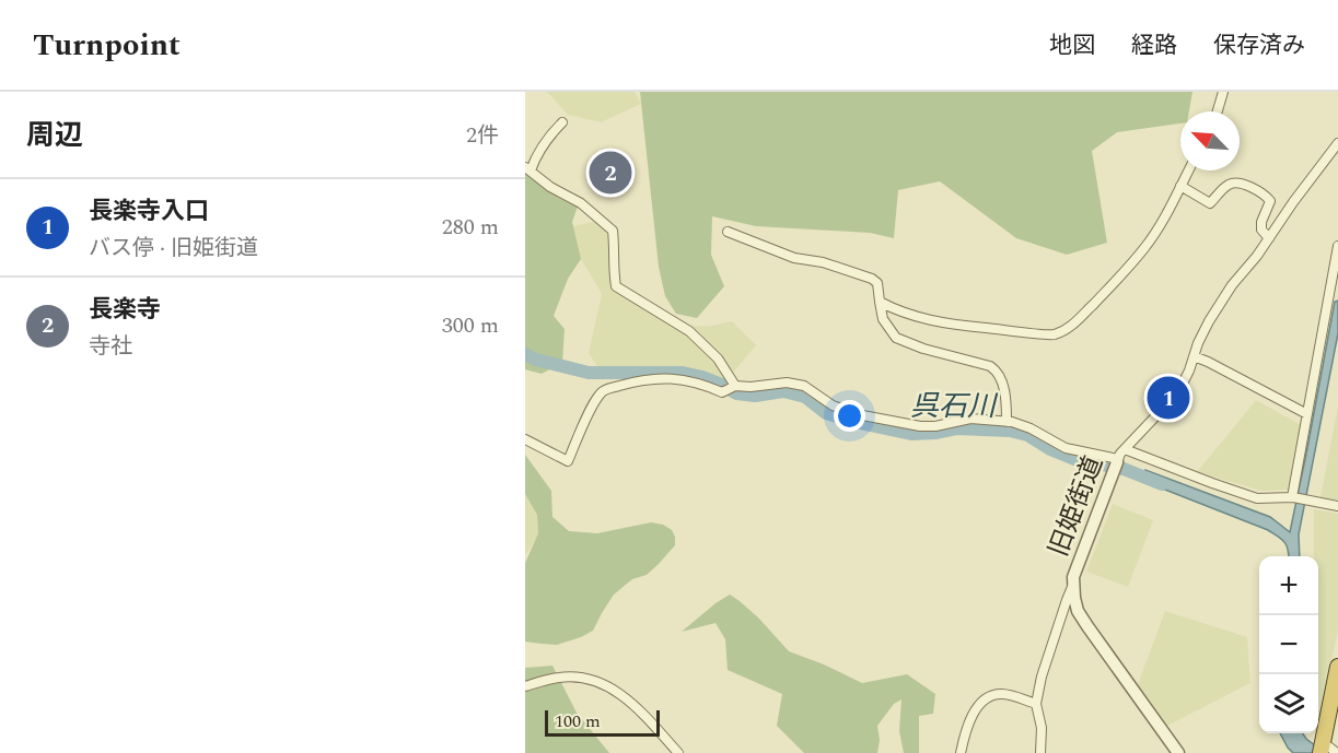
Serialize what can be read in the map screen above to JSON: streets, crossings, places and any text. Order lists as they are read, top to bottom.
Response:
{
  "streets": {
    "street": ["旧姫街道"]
  },
  "water": ["呉石川"],
  "scale_bar": "100 m",
  "north": "top left",
  "page": {
    "header": "Turnpoint",
    "nav": ["地図", "経路", "保存済み"],
    "heading": ["周辺", "2件"],
    "pins": ["2", "1"],
    "list": [
      {
        "mark": "1",
        "name": "長楽寺入口",
        "note": "バス停 · 旧姫街道",
        "value": "280 m"
      },
      {
        "mark": "2",
        "name": "長楽寺",
        "note": "寺社",
        "value": "300 m"
      }
    ],
    "map_buttons": ["+", "−"],
    "scale": "100 m"
  }
}
